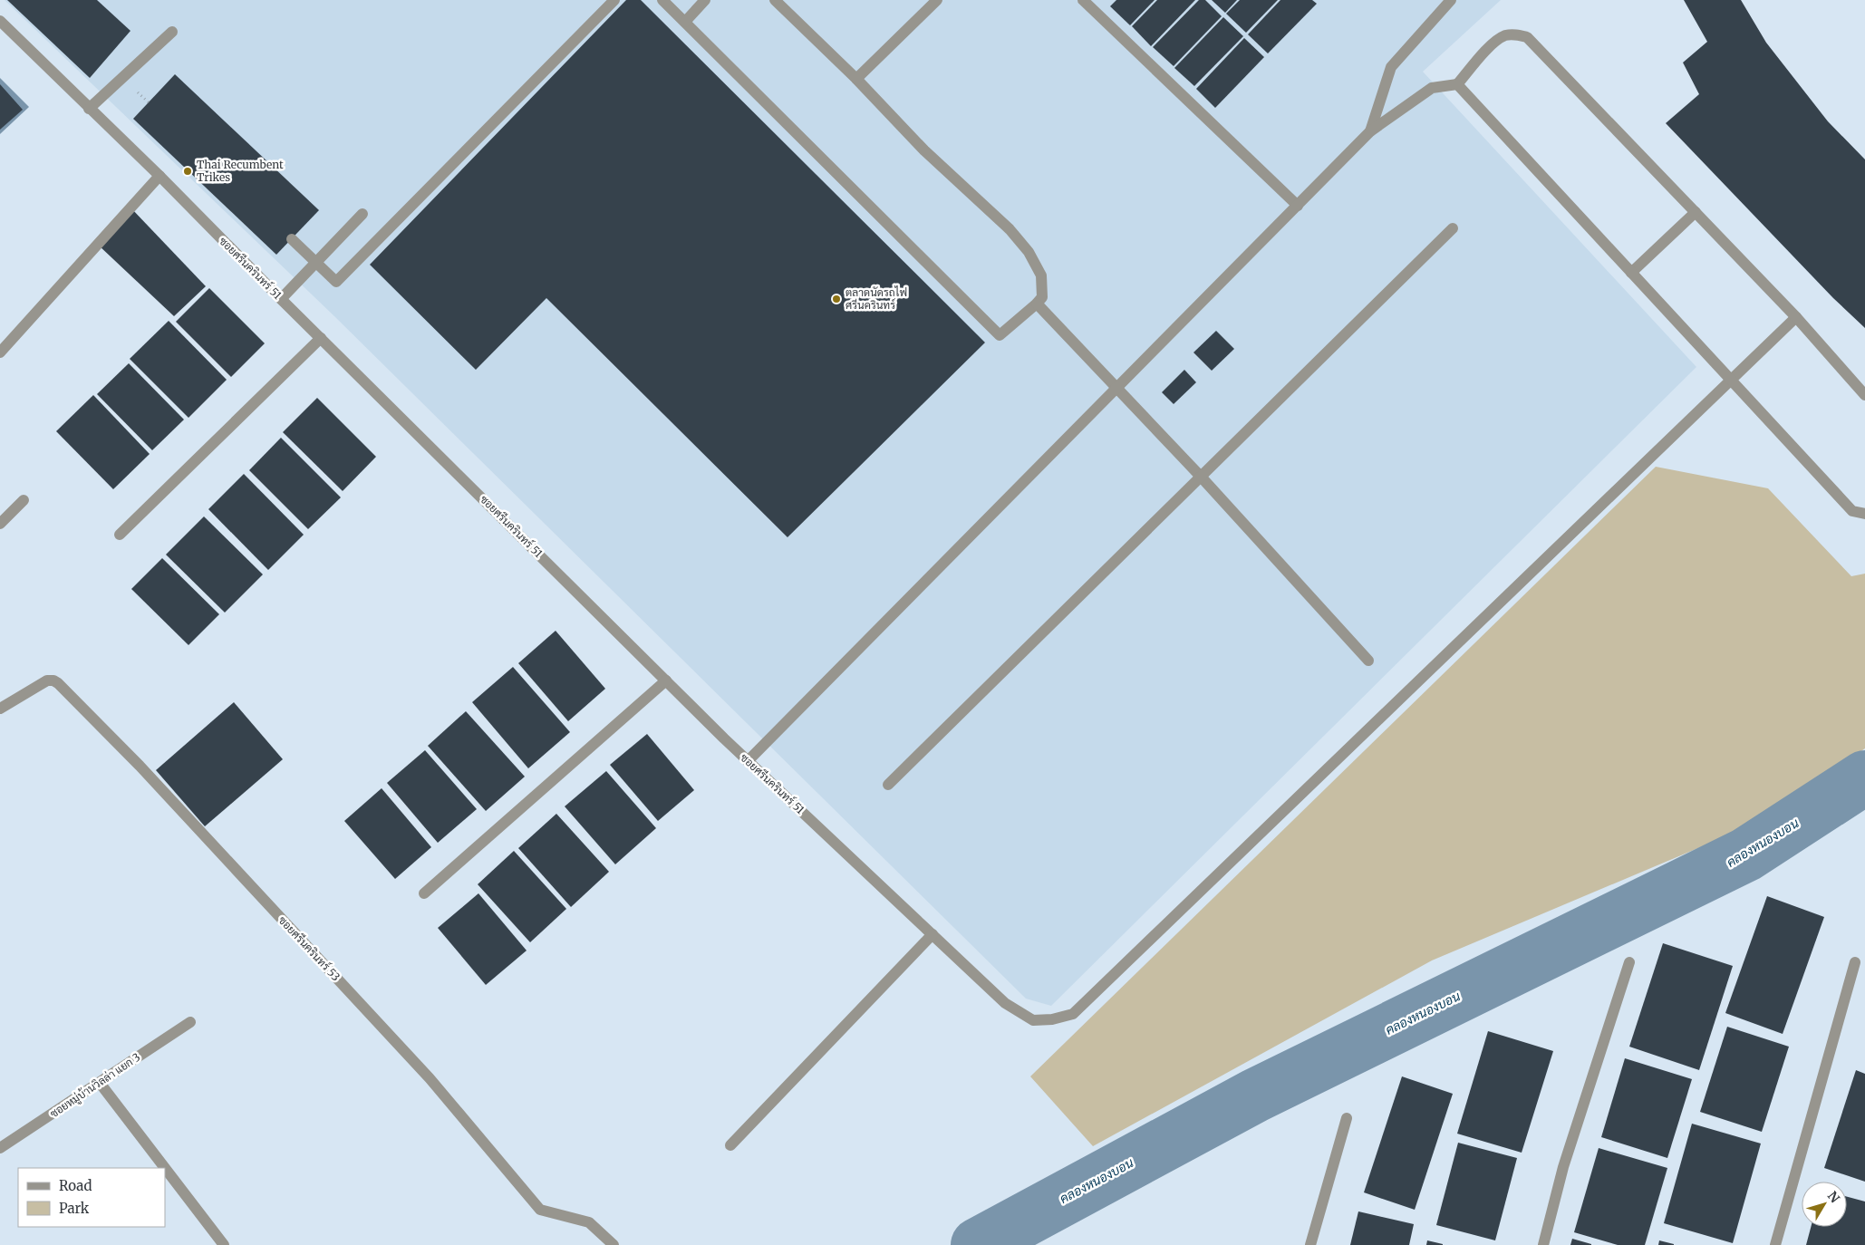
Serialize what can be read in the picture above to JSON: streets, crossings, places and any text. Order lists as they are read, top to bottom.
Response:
{
  "streets": {
    "street": ["ซอยศรีนครินทร์ 51", "ซอยศรีนครินทร์ 53", "ซอยหมู่บ้านวิลล่า แยก 3"]
  },
  "water": ["คลองหนองบอน"],
  "places": ["Thai Recumbent Trikes", "ตลาดนัดรถไฟ ศรีนครินทร์"],
  "legend": ["Road", "Park"],
  "north": "top right"
}
